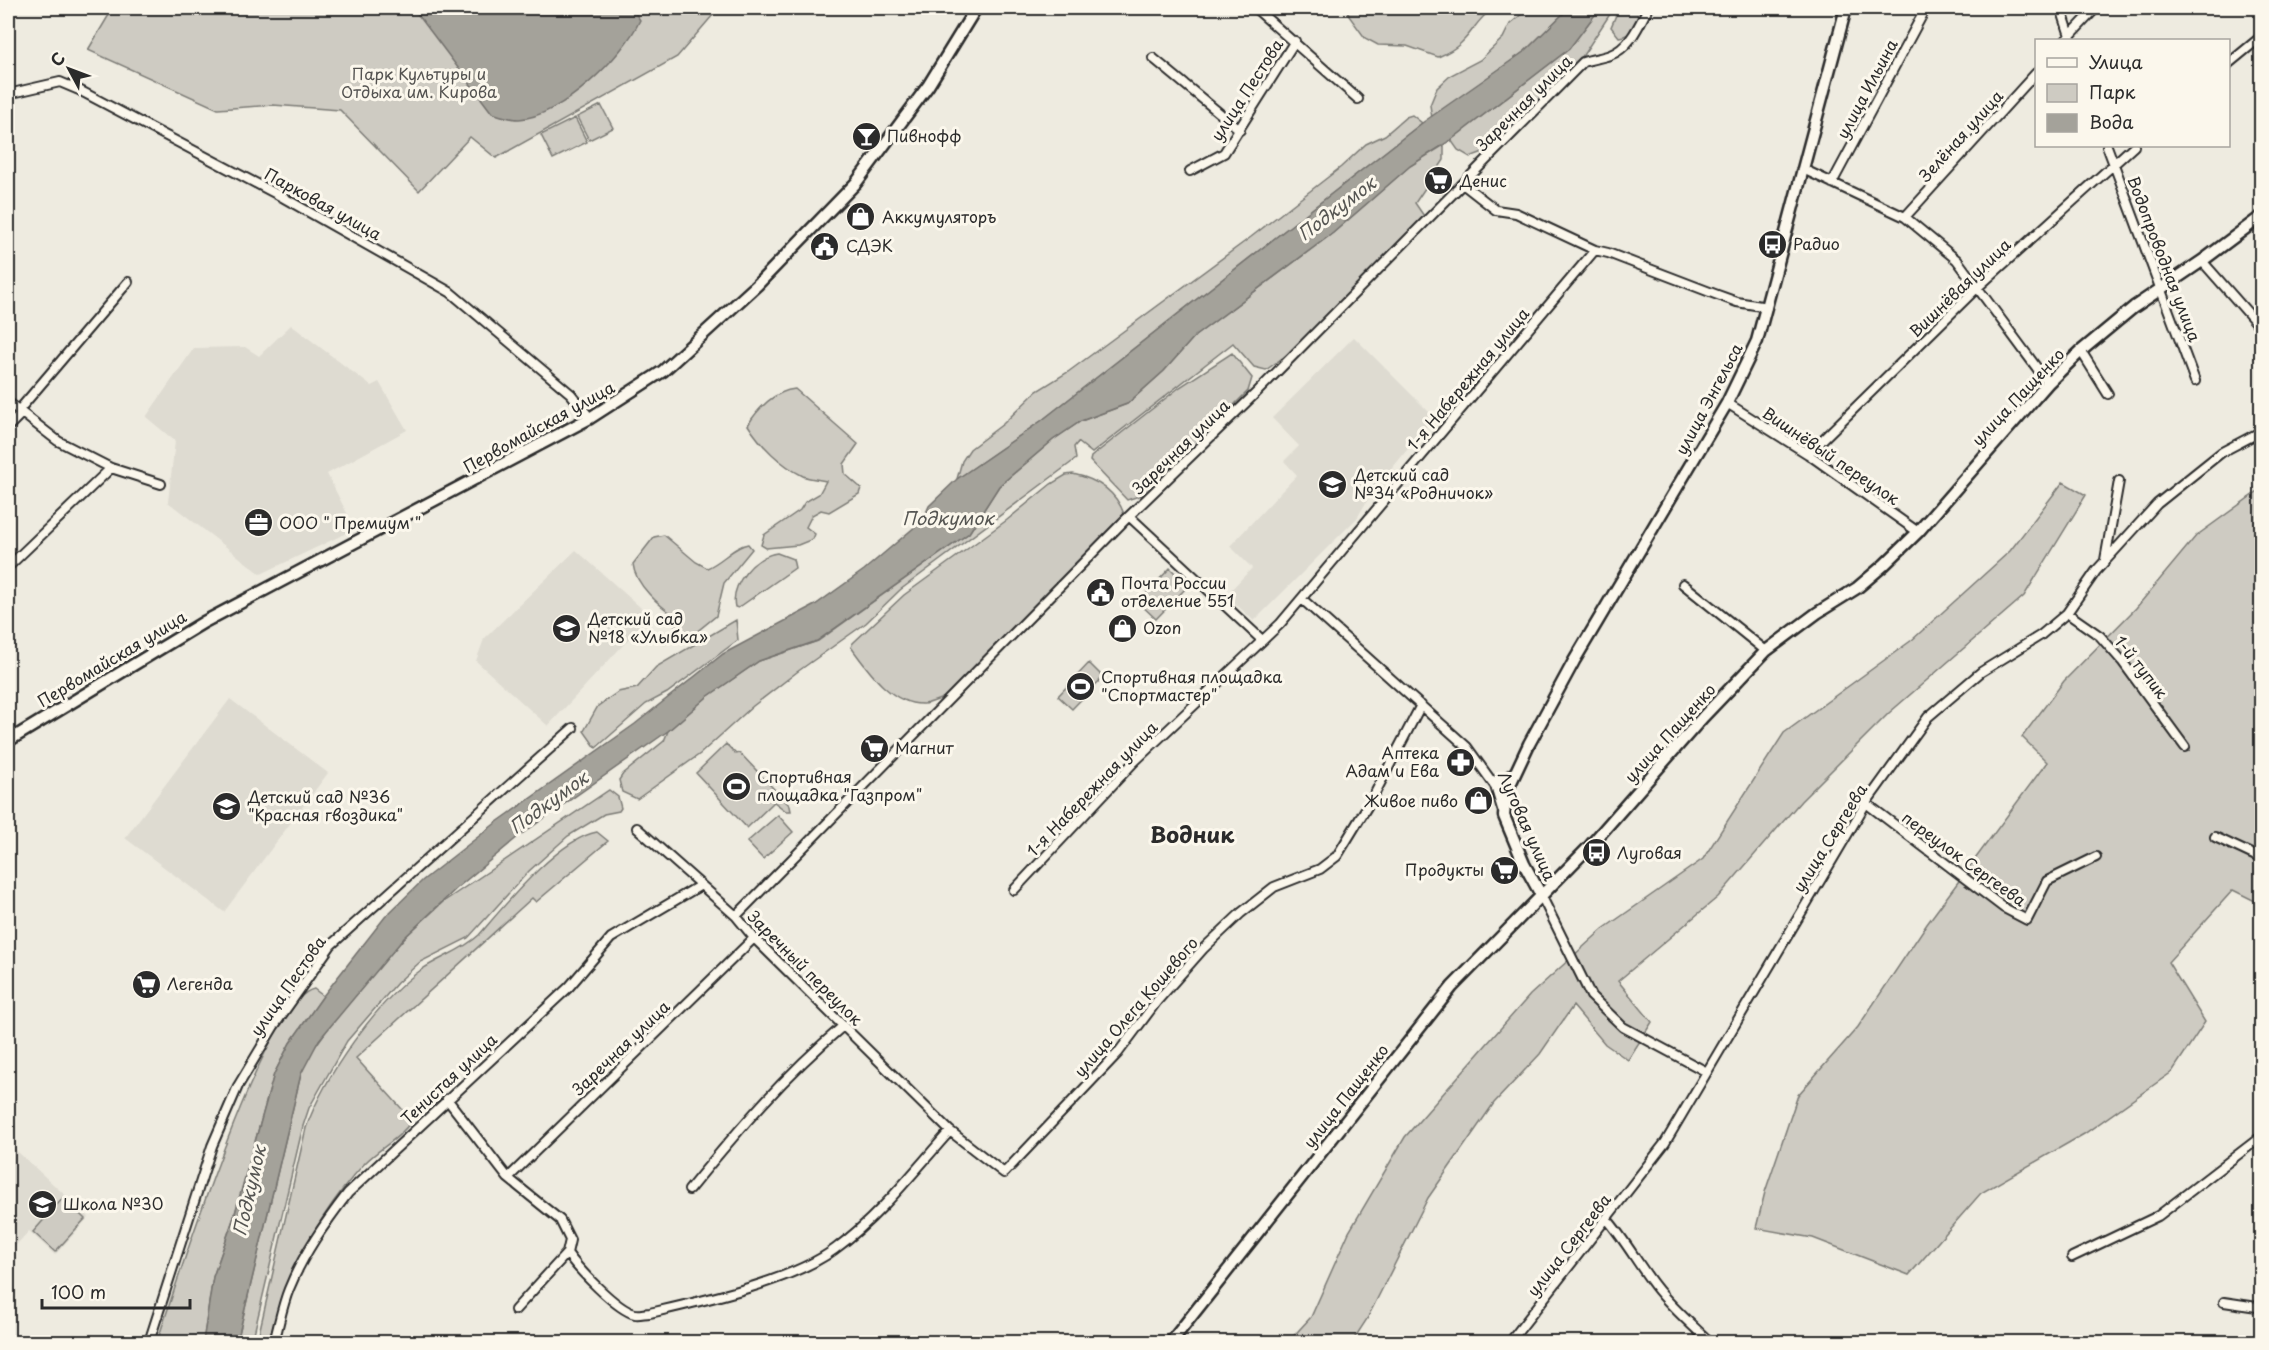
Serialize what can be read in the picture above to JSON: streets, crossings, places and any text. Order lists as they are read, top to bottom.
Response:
{
  "streets": {
    "street": [
      "улица Ильина",
      "улица Пестова",
      "Заречная улица",
      "Зелёная улица",
      "Парковая улица",
      "Водопроводная улица",
      "Вишнёвая улица",
      "1-я Набережная улица",
      "улица Пащенко",
      "улица Энгельса",
      "Первомайская улица",
      "Вишнёвый переулок",
      "1-й тупик",
      "Луговая улица",
      "улица Сергеева",
      "переулок Сергеева",
      "Заречный переулок",
      "улица Олега Кошевого",
      "Тенистая улица"
    ]
  },
  "crossings": [
    ["Заречная улица", "Заречный переулок"],
    ["Парковая улица", "Первомайская улица"],
    ["Водопроводная улица", "Вишнёвая улица"],
    ["Водопроводная улица", "улица Пащенко"],
    ["Вишнёвая улица", "Вишнёвый переулок"],
    ["1-я Набережная улица", "Луговая улица"],
    ["улица Пащенко", "Вишнёвый переулок"],
    ["улица Пащенко", "Луговая улица"],
    ["улица Энгельса", "Вишнёвый переулок"],
    ["улица Энгельса", "Луговая улица"],
    ["1-й тупик", "улица Сергеева"],
    ["Луговая улица", "улица Сергеева"],
    ["Луговая улица", "улица Олега Кошевого"],
    ["улица Сергеева", "переулок Сергеева"],
    ["Заречный переулок", "улица Олега Кошевого"],
    ["Заречный переулок", "Тенистая улица"]
  ],
  "districts": ["Водник"],
  "water": ["Подкумок"],
  "parks": ["Парк Культуры и Отдыха им. Кирова"],
  "places": {
    "bar": ["Пивнофф"],
    "supermarket": [
      "Денис",
      "Магнит",
      "Продукты",
      "Легенда"
    ],
    "shop": ["Аккумуляторъ", "Ozon", "Живое пиво"],
    "bus stop": ["Радио", "Луговая"],
    "public building": ["СДЭК", "Почта России отделение 551"],
    "school or university": [
      "Детский сад №34 «Родничок»",
      "Детский сад №18 «Улыбка»",
      "Детский сад №36 \"Красная гвоздика\"",
      "Школа №30"
    ],
    "office": ["ООО \" Премиум \""],
    "sports": ["Спортивная площадка \"Спортмастер\"", "Спортивная площадка \"Газпром\""],
    "pharmacy": ["Аптека Адам и Ева"]
  },
  "legend": ["Улица", "Парк", "Вода"],
  "scale_bar": "100 m",
  "north": "top left"
}
